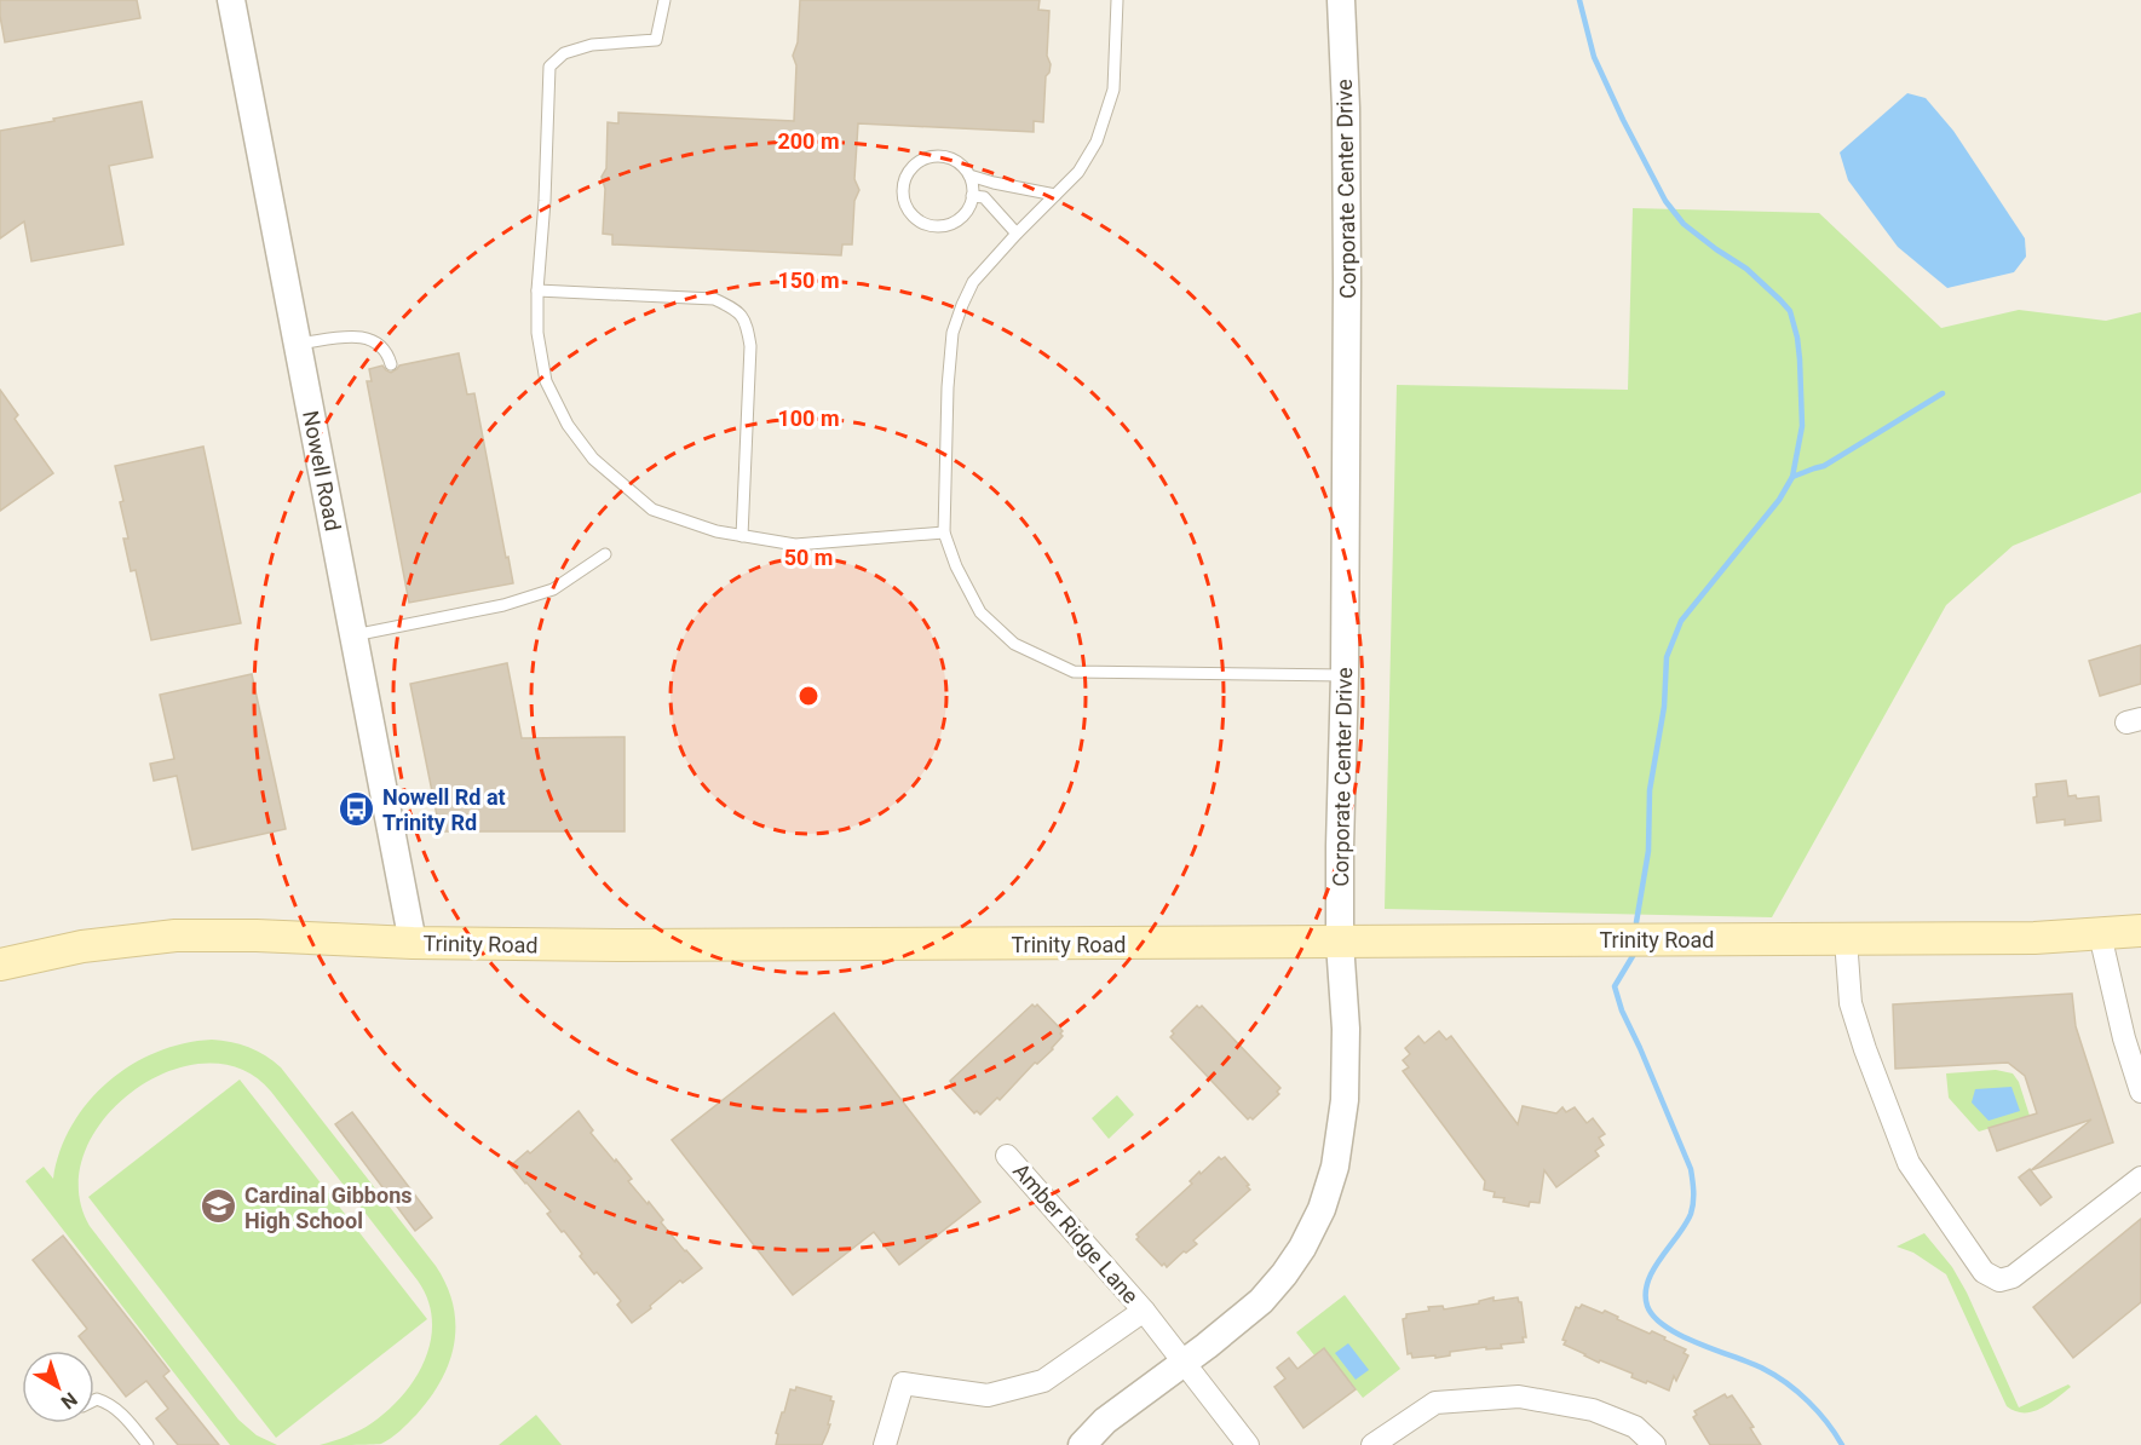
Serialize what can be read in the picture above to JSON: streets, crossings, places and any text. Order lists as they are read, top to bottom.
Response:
{
  "streets": {
    "main road": ["Trinity Road"],
    "street": ["Corporate Center Drive", "Nowell Road", "Amber Ridge Lane"]
  },
  "crossings": [
    ["Corporate Center Drive", "Trinity Road"],
    ["Corporate Center Drive", "Amber Ridge Lane"],
    ["Nowell Road", "Trinity Road"]
  ],
  "places": {
    "bus stop": ["Nowell Rd at Trinity Rd"],
    "school or university": ["Cardinal Gibbons High School"]
  },
  "north": "bottom right",
  "rings": [
    "200 m",
    "150 m",
    "100 m",
    "50 m"
  ]
}
